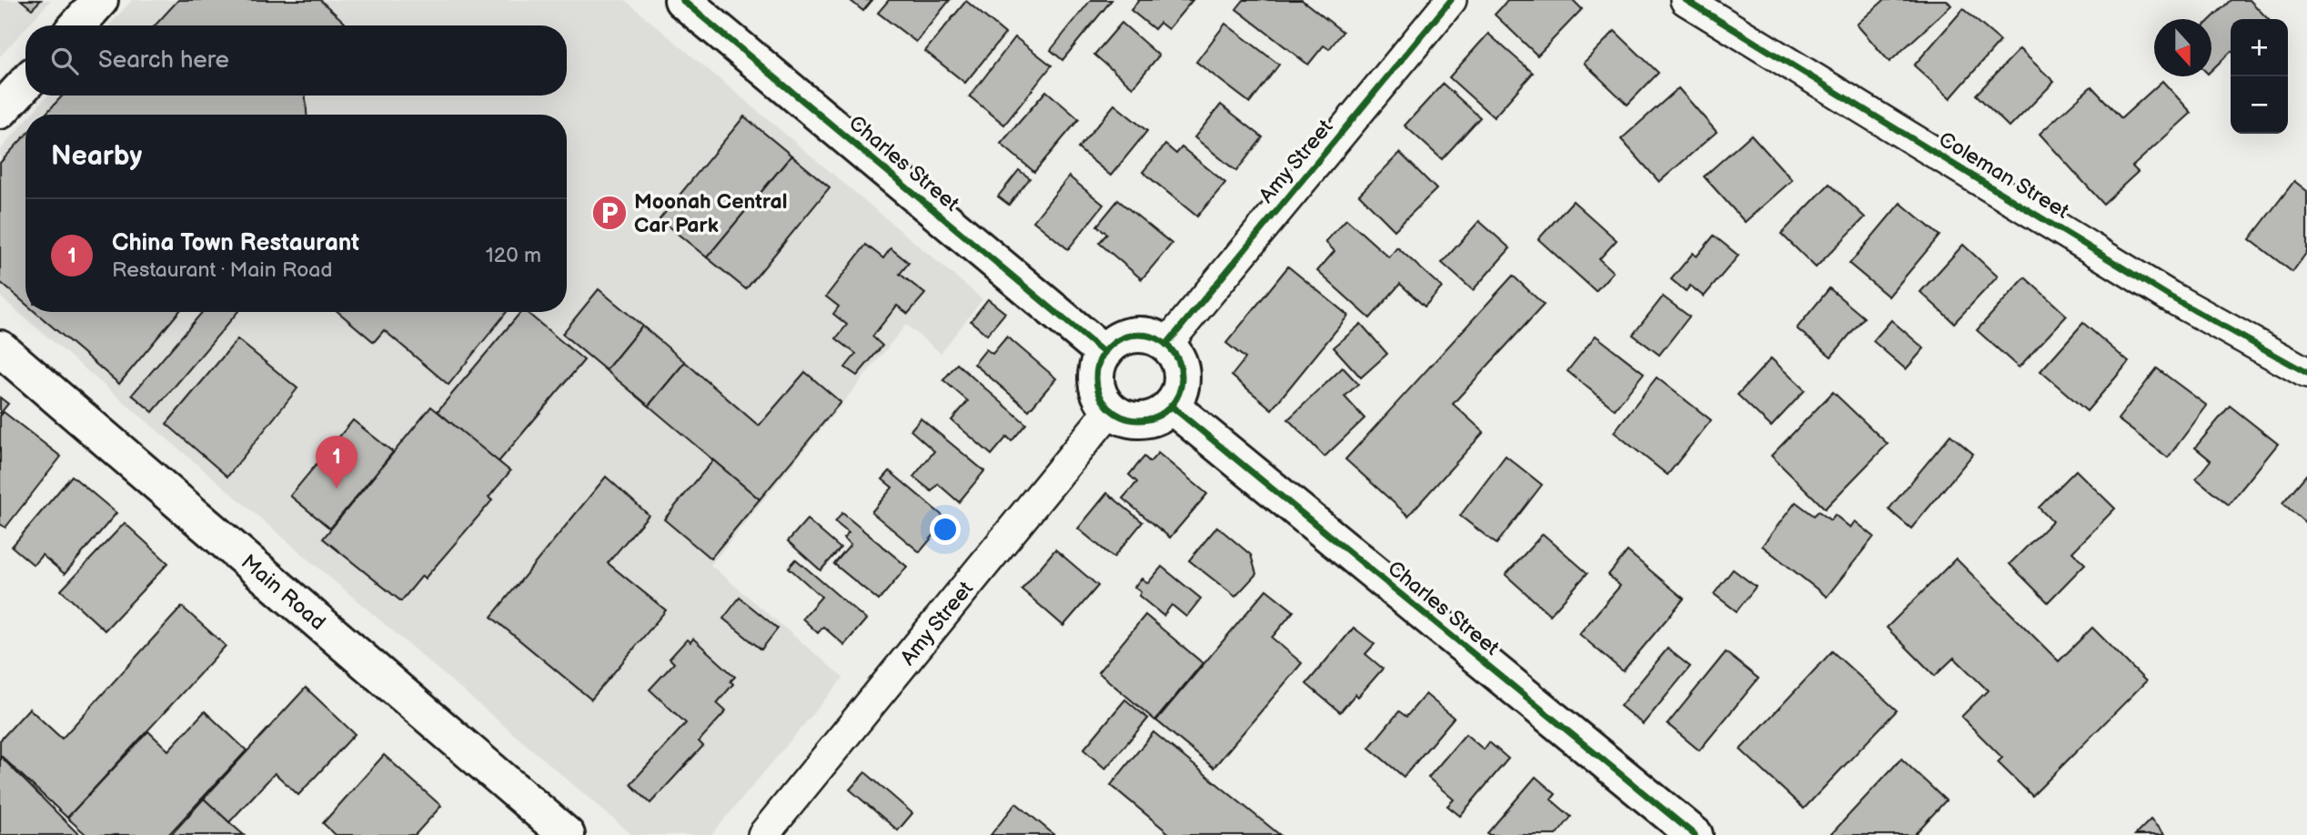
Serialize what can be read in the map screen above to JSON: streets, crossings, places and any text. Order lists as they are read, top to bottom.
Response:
{
  "streets": {
    "street": [
      "Amy Street",
      "Charles Street",
      "Coleman Street",
      "Main Road"
    ]
  },
  "crossings": [
    ["Amy Street", "Charles Street"]
  ],
  "places": {
    "parking": ["Moonah Central Car Park"]
  },
  "north": "bottom",
  "page": {
    "map_buttons": ["+", "−"],
    "search": "Search here",
    "heading": "Nearby",
    "list": [
      {
        "mark": "1",
        "name": "China Town Restaurant",
        "note": "Restaurant · Main Road",
        "value": "120 m"
      }
    ],
    "pins": "1"
  }
}
